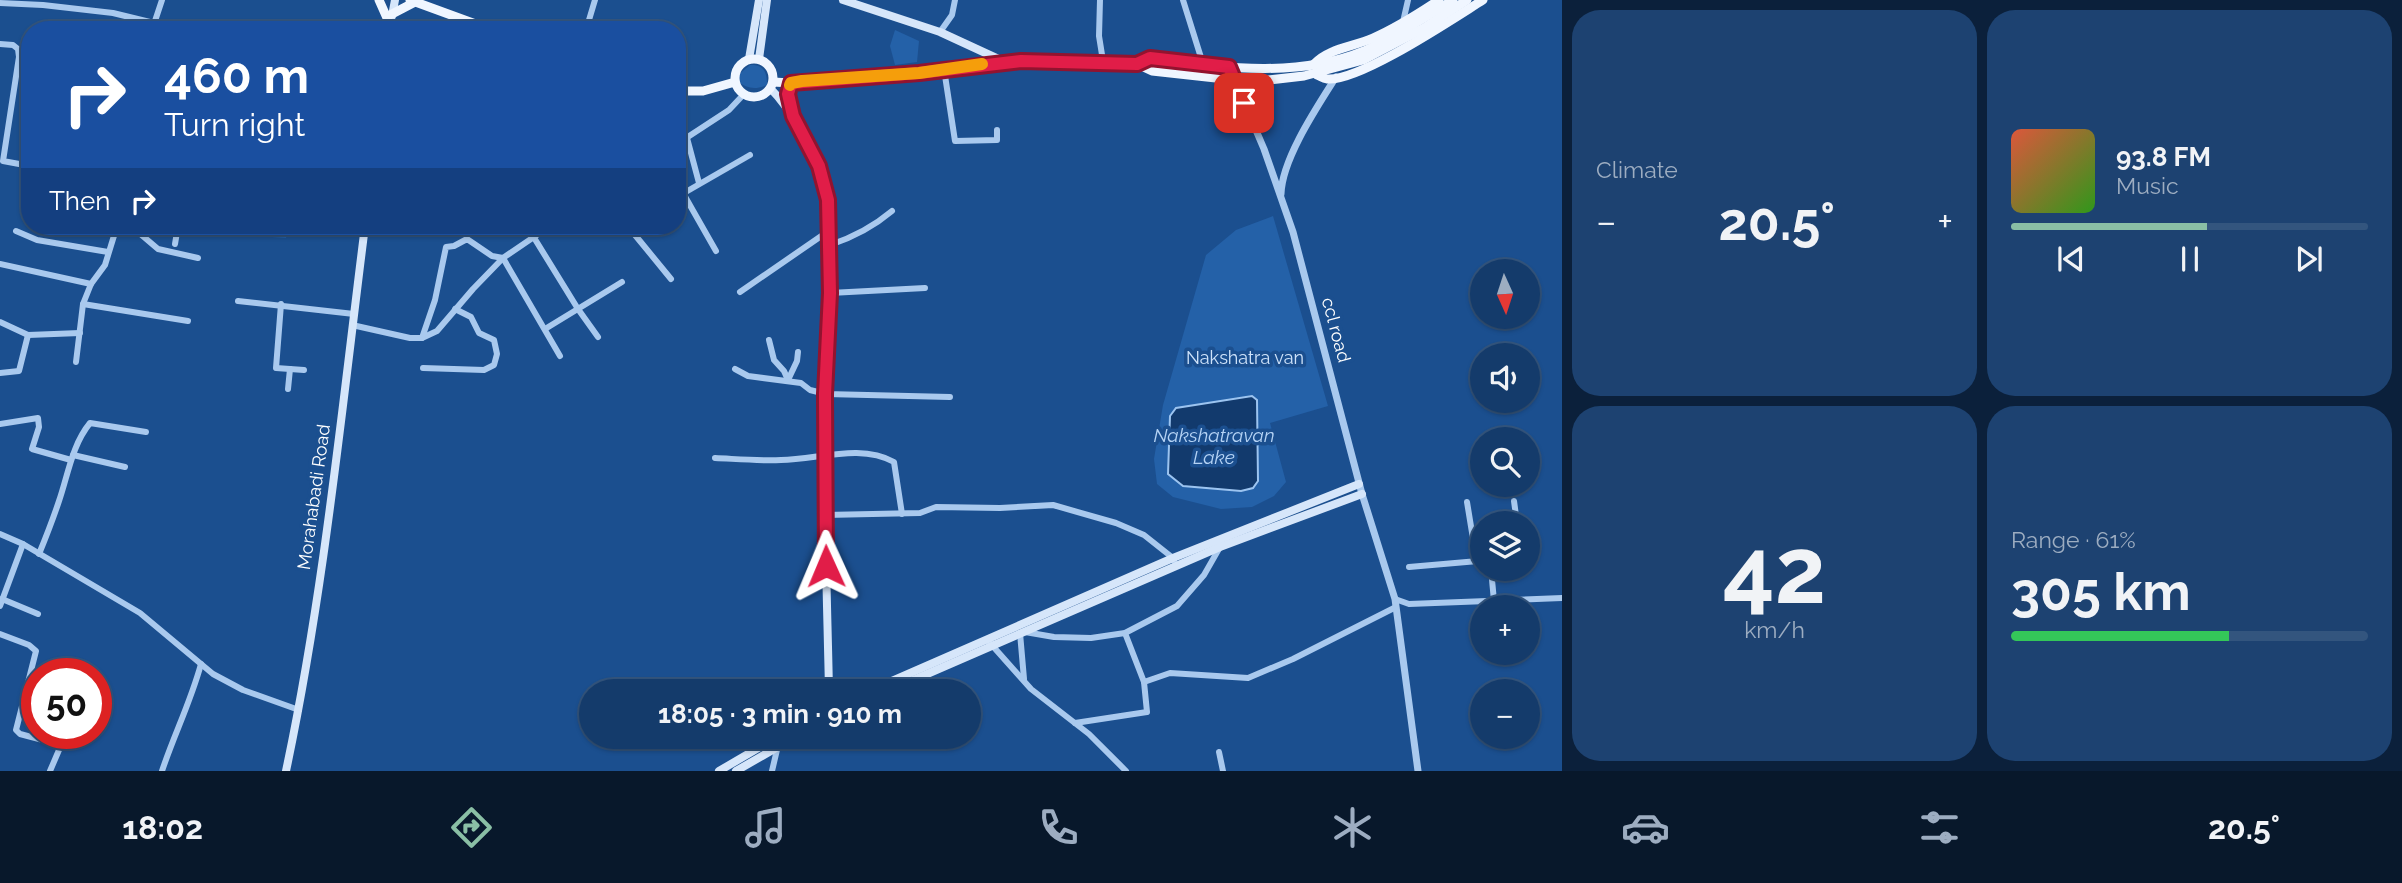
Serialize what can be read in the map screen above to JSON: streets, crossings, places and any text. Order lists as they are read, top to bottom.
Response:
{
  "streets": {
    "main road": ["Morahabadi Road"],
    "street": ["ccl road"]
  },
  "water": ["Nakshatravan Lake"],
  "parks": ["Nakshatra van"],
  "north": "bottom",
  "page": {
    "tile": [
      "Climate",
      ["42", "km/h"],
      ["Range · 61%", "305 km"]
    ],
    "turn": ["460 m", "Turn right"],
    "song": ["93.8 FM", "Music"],
    "then": "Then",
    "heat": ["−", "20.5°", "+"],
    "map_buttons": ["+", "−"],
    "limit": "50",
    "trip": "18:05 · 3 min · 910 m",
    "tabs": ["18:02", "20.5°"]
  }
}
